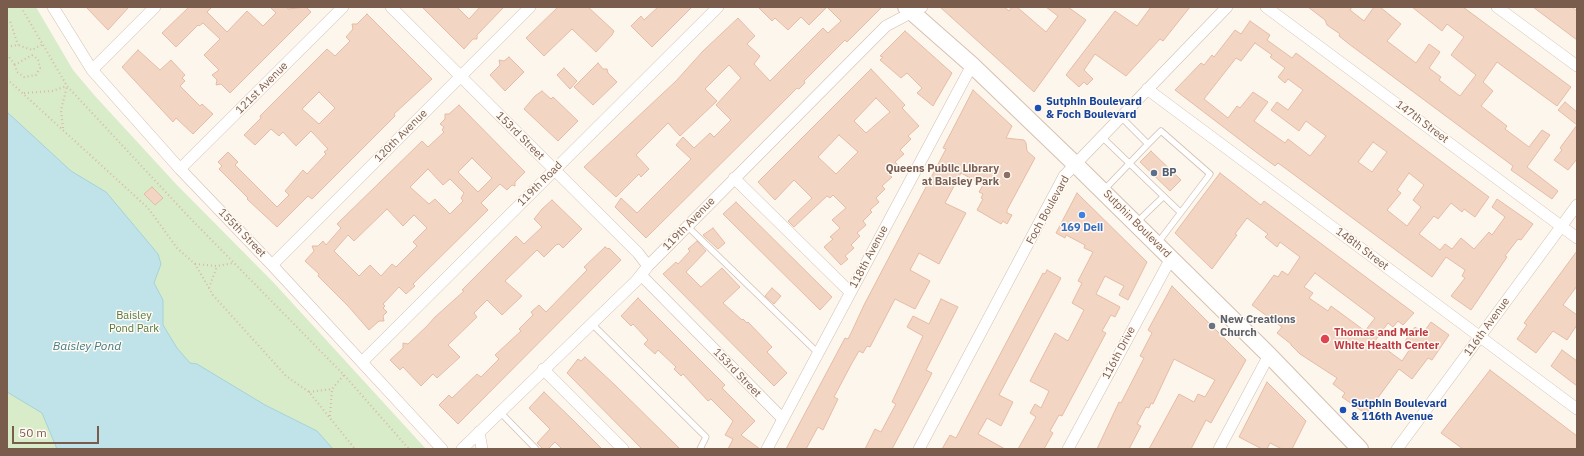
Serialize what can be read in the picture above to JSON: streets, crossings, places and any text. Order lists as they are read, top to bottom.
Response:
{
  "streets": {
    "main road": ["Sutphin Boulevard"],
    "street": [
      "121st Avenue",
      "147th Street",
      "120th Avenue",
      "153rd Street",
      "119th Road",
      "Foch Boulevard",
      "119th Avenue",
      "155th Street",
      "148th Street",
      "118th Avenue",
      "116th Avenue",
      "116th Drive"
    ]
  },
  "crossings": [
    ["121st Avenue", "155th Street"],
    ["147th Street", "116th Avenue"],
    ["120th Avenue", "153rd Street"],
    ["120th Avenue", "155th Street"],
    ["153rd Street", "119th Road"],
    ["153rd Street", "119th Avenue"],
    ["153rd Street", "118th Avenue"],
    ["119th Road", "155th Street"],
    ["Foch Boulevard", "Sutphin Boulevard"],
    ["Foch Boulevard", "148th Street"],
    ["119th Avenue", "Sutphin Boulevard"],
    ["Sutphin Boulevard", "118th Avenue"],
    ["Sutphin Boulevard", "116th Drive"],
    ["148th Street", "116th Avenue"]
  ],
  "water": ["Baisley Pond"],
  "parks": ["Baisley Pond Park"],
  "places": [
    "Sutphin Boulevard & Foch Boulevard",
    "BP",
    "Queens Public Library at Baisley Park",
    "169 Deii",
    "New Creations Church",
    "Thomas and Marie White Health Center",
    "Sutphin Boulevard & 116th Avenue"
  ],
  "scale_bar": "50 m"
}
